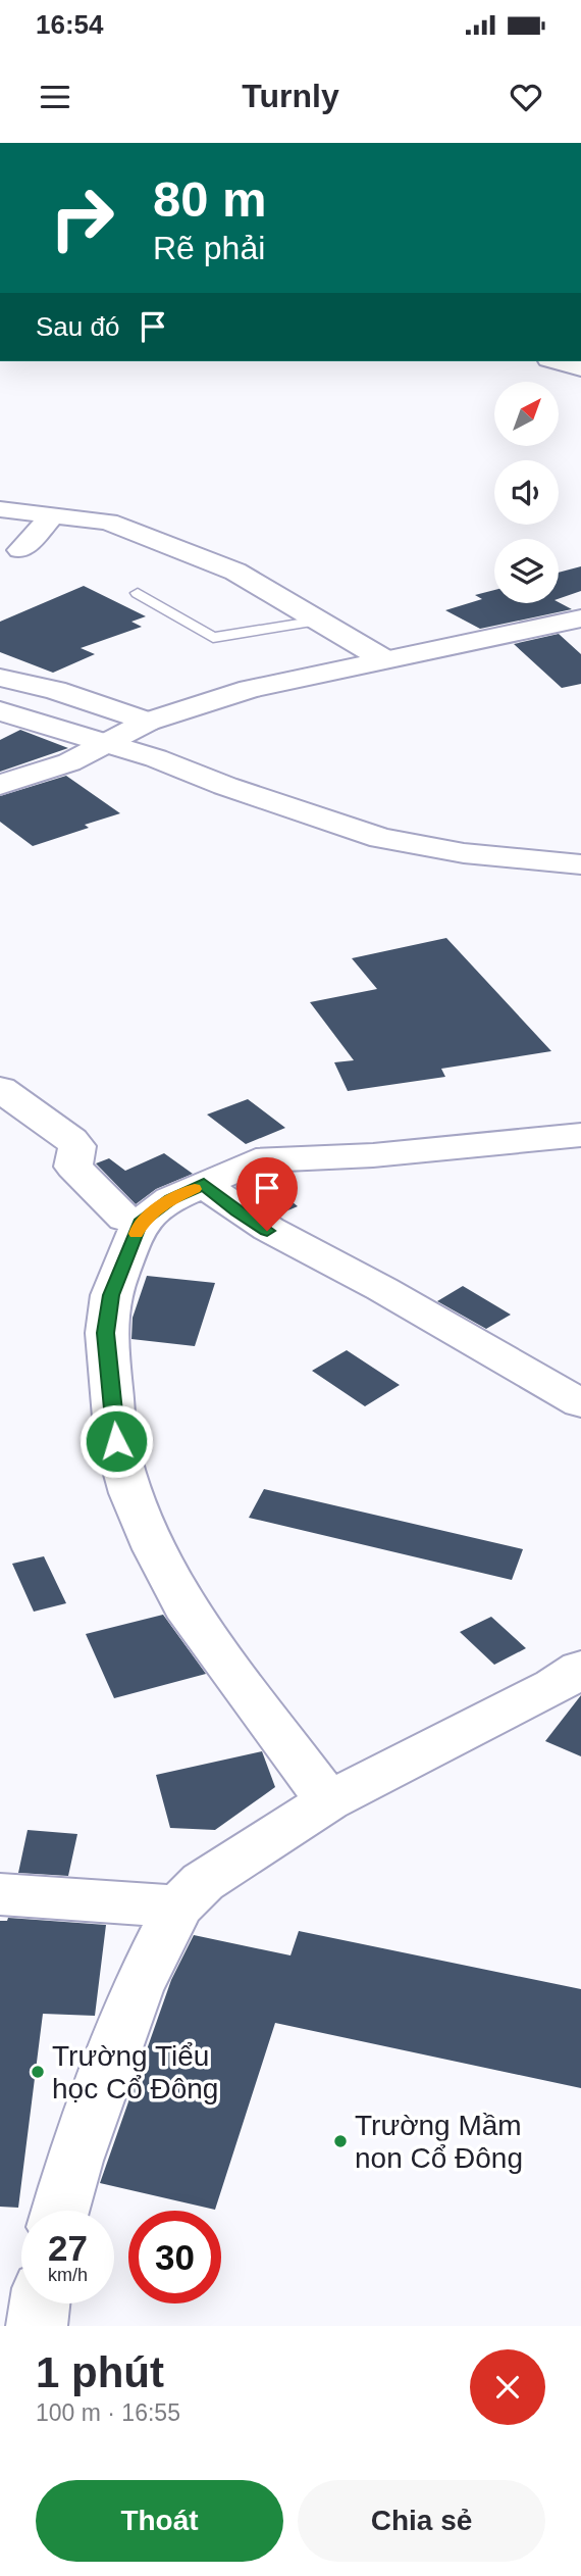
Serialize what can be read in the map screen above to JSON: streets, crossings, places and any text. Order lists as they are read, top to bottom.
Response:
{
  "places": ["Trường Tiểu học Cổ Đông", "Trường Mầm non Cổ Đông"],
  "north": "top right",
  "page": {
    "status": "16:54",
    "header": "Turnly",
    "turn": ["80 m", "Rẽ phải"],
    "then": "Sau đó",
    "speed": "27 km/h",
    "limit": "30",
    "heading": ["1 phút", "100 m · 16:55"],
    "buttons": ["Thoát", "Chia sẻ"]
  }
}
